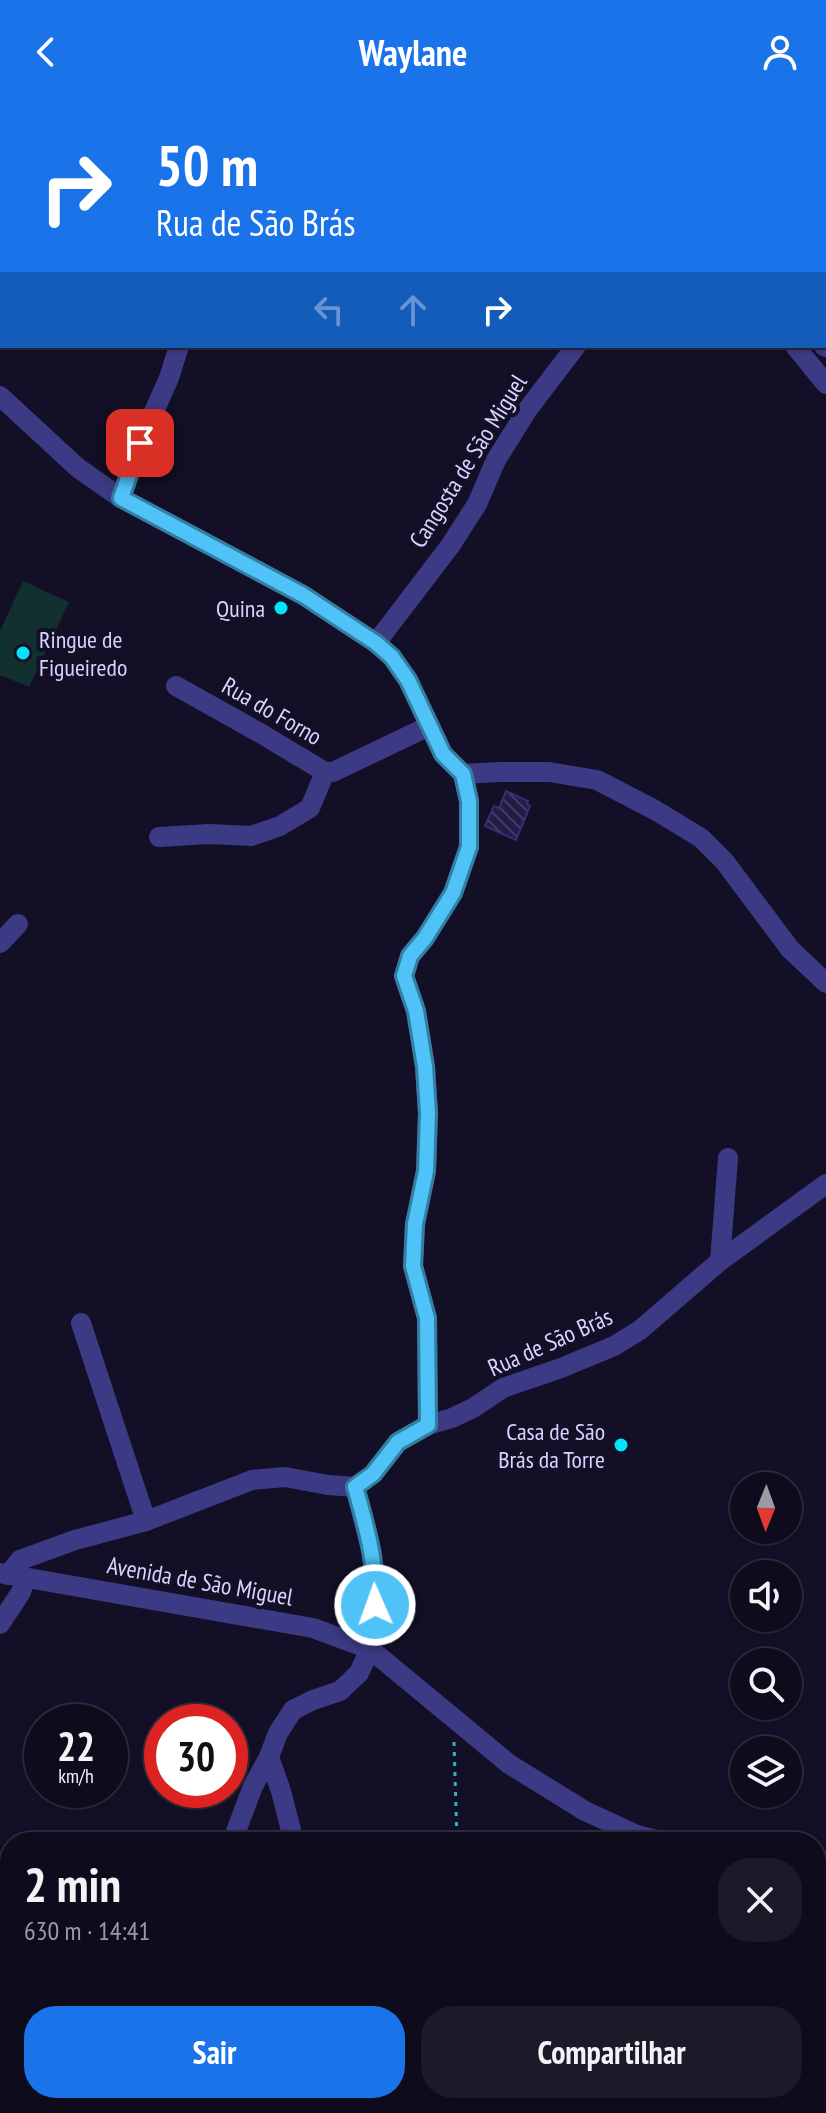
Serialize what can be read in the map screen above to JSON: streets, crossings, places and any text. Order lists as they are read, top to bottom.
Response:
{
  "streets": {
    "street": [
      "Cangosta de São Miguel",
      "Rua do Forno",
      "Rua de São Brás",
      "Avenida de São Miguel"
    ]
  },
  "places": ["Quina", "Ringue de Figueiredo", "Casa de São Brás da Torre"],
  "north": "bottom",
  "page": {
    "header": "Waylane",
    "turn": ["50 m", "Rua de São Brás"],
    "speed": "22 km/h",
    "limit": "30",
    "heading": ["2 min", "630 m · 14:41"],
    "buttons": ["Sair", "Compartilhar"]
  }
}
